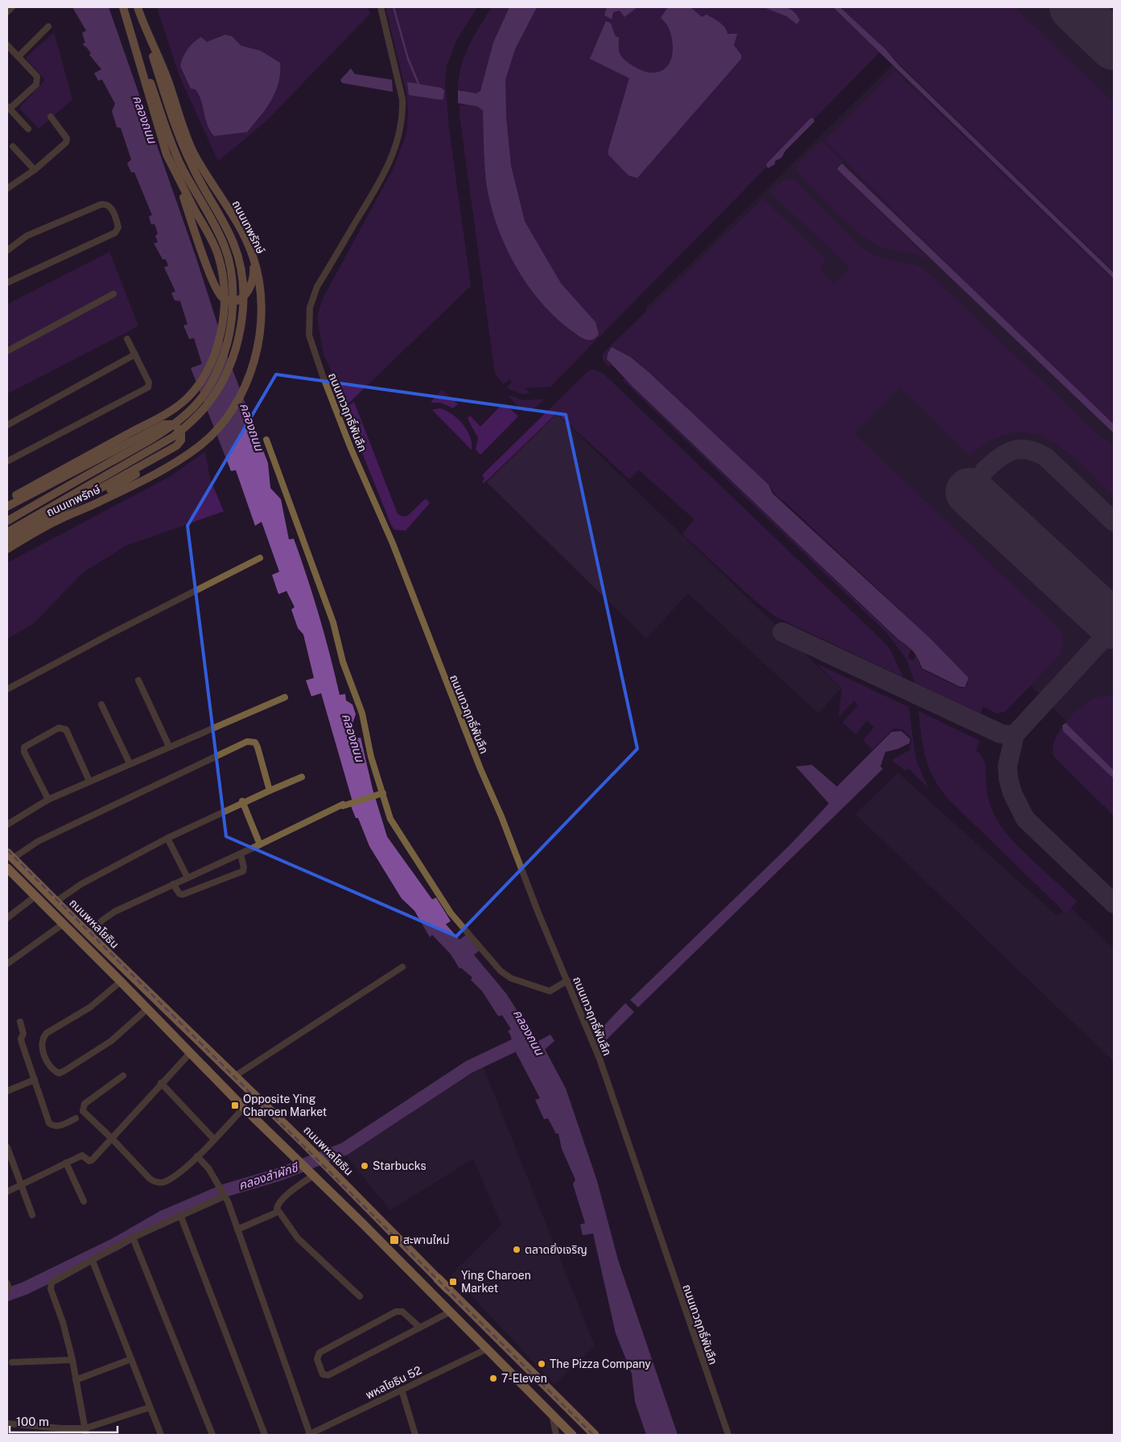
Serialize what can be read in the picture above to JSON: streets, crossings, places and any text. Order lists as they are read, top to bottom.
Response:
{
  "streets": {
    "highway": ["ถนนพหลโยธิน"],
    "main road": ["ถนนเทพรักษ์"],
    "street": ["ถนนเทวฤทธิ์พันลึก", "พหลโยธิน 52"]
  },
  "crossings": [
    ["ถนนพหลโยธิน", "พหลโยธิน 52"]
  ],
  "water": ["คลองถนน", "คลองลำผักชี"],
  "places": {
    "transit": ["Opposite Ying Charoen Market", "สะพานใหม่", "Ying Charoen Market"],
    "other": [
      "Starbucks",
      "ตลาดยิ่งเจริญ",
      "The Pizza Company",
      "7-Eleven"
    ]
  },
  "scale_bar": "100 m"
}
